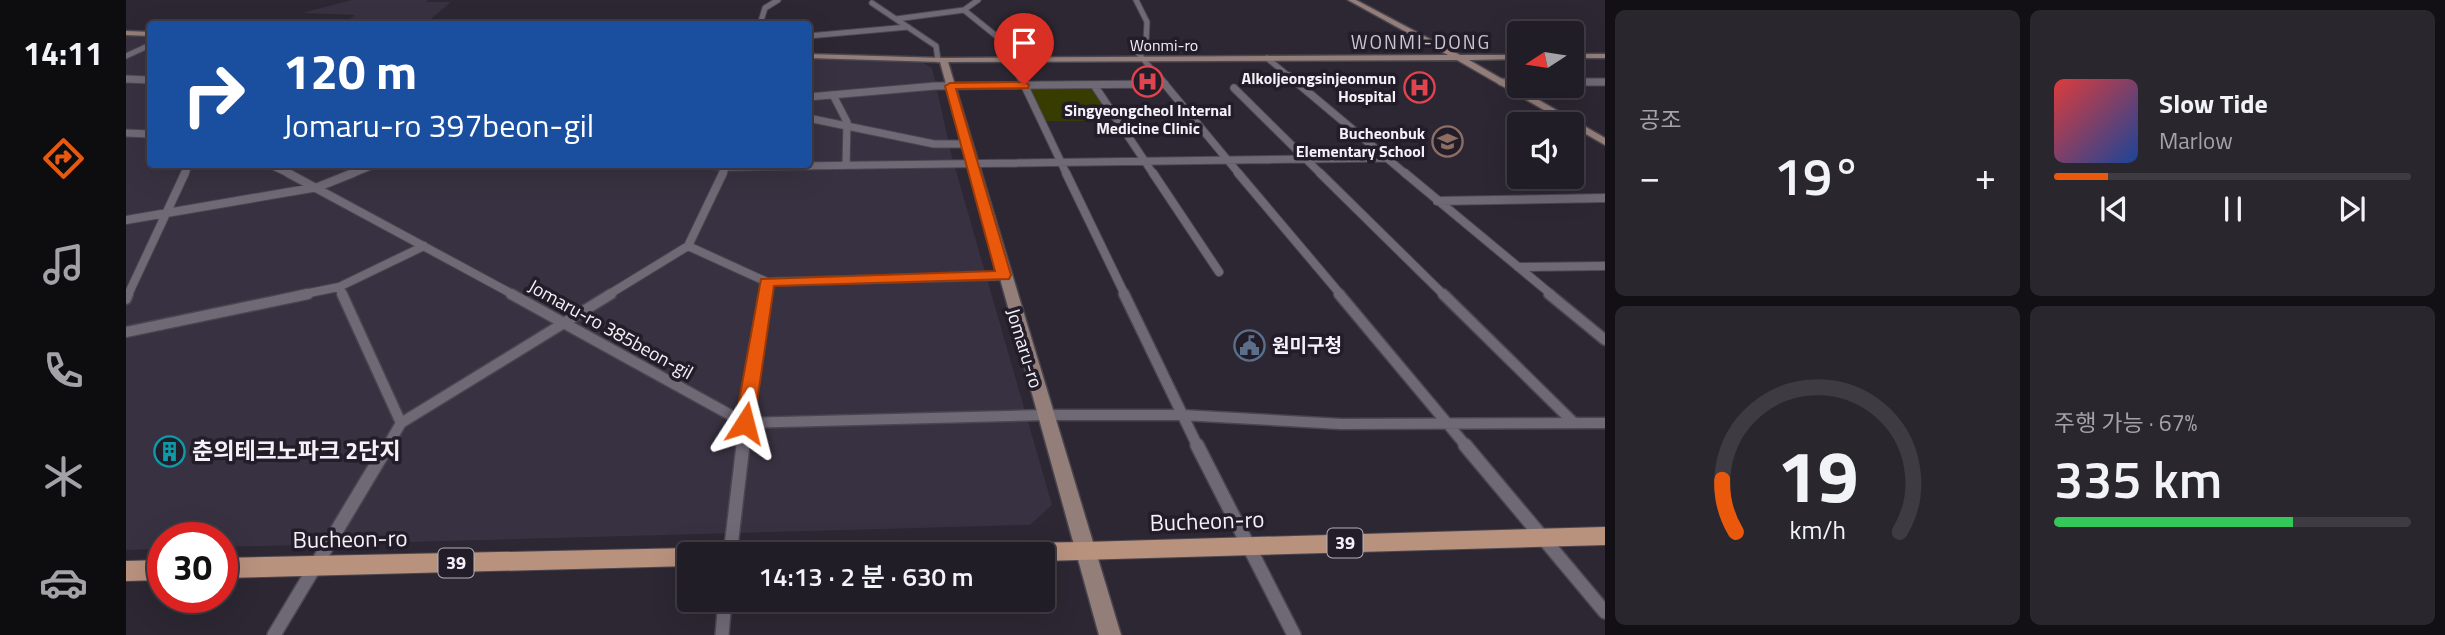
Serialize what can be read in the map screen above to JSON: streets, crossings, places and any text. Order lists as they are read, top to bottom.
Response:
{
  "streets": {
    "main road": ["Bucheon-ro", "39"],
    "street": ["Wonmi-ro", "Jomaru-ro 385beon-gil", "Jomaru-ro"]
  },
  "crossings": [
    ["Wonmi-ro", "Jomaru-ro"],
    ["Jomaru-ro", "Bucheon-ro"]
  ],
  "districts": ["WONMI-DONG"],
  "places": {
    "hospital": ["Singyeongcheol Internal Medicine Clinic", "Alkoljeongsinjeonmun Hospital"],
    "school or university": ["Bucheonbuk Elementary School"],
    "public building": ["원미구청"],
    "building": ["춘의테크노파크 2단지"]
  },
  "north": "left",
  "page": {
    "tabs": "14:11",
    "tile": [
      "공조",
      ["주행 가능 · 67%", "335 km"]
    ],
    "turn": ["120 m", "Jomaru-ro 397beon-gil"],
    "song": ["Slow Tide", "Marlow"],
    "heat": ["−", "19°", "+"],
    "limit": "30",
    "trip": "14:13 · 2 분 · 630 m",
    "gauge": ["19", "km/h"]
  }
}
